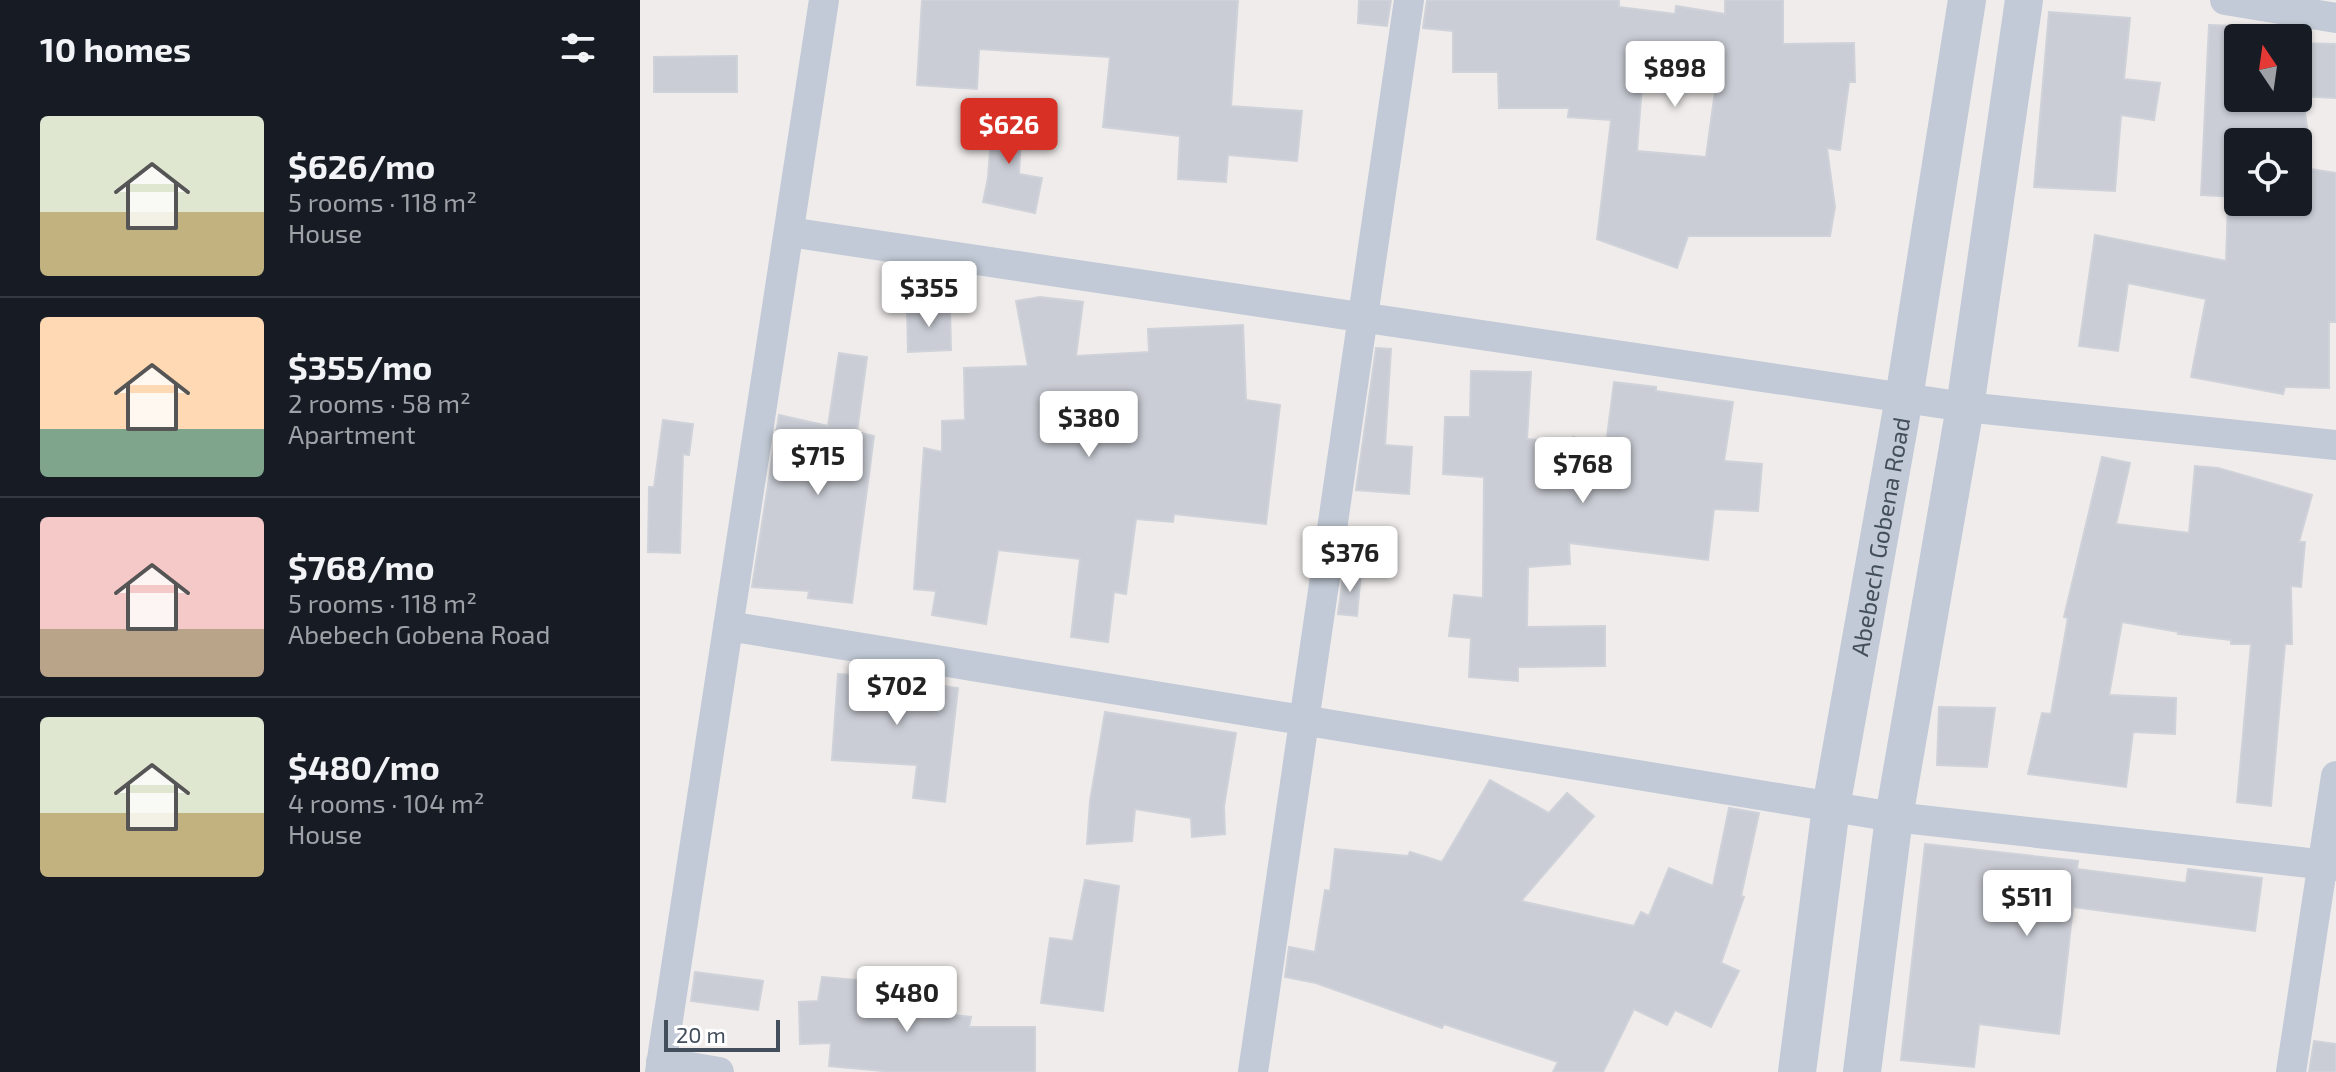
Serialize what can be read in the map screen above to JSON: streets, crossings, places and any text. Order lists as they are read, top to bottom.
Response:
{
  "streets": {
    "street": ["Abebech Gobena Road"]
  },
  "scale_bar": "20 m",
  "north": "top",
  "page": {
    "heading": "10 homes",
    "price": [
      "$898",
      "$626",
      "$355",
      "$380",
      "$715",
      "$768",
      "$376",
      "$702",
      "$511",
      "$480"
    ],
    "list": [
      {
        "name": "$626/mo",
        "note": "5 rooms · 118 m² · House"
      },
      {
        "name": "$355/mo",
        "note": "2 rooms · 58 m² · Apartment"
      },
      {
        "name": "$768/mo",
        "note": "5 rooms · 118 m² · Abebech Gobena Road"
      },
      {
        "name": "$480/mo",
        "note": "4 rooms · 104 m² · House"
      }
    ],
    "scale": "20 m"
  }
}
